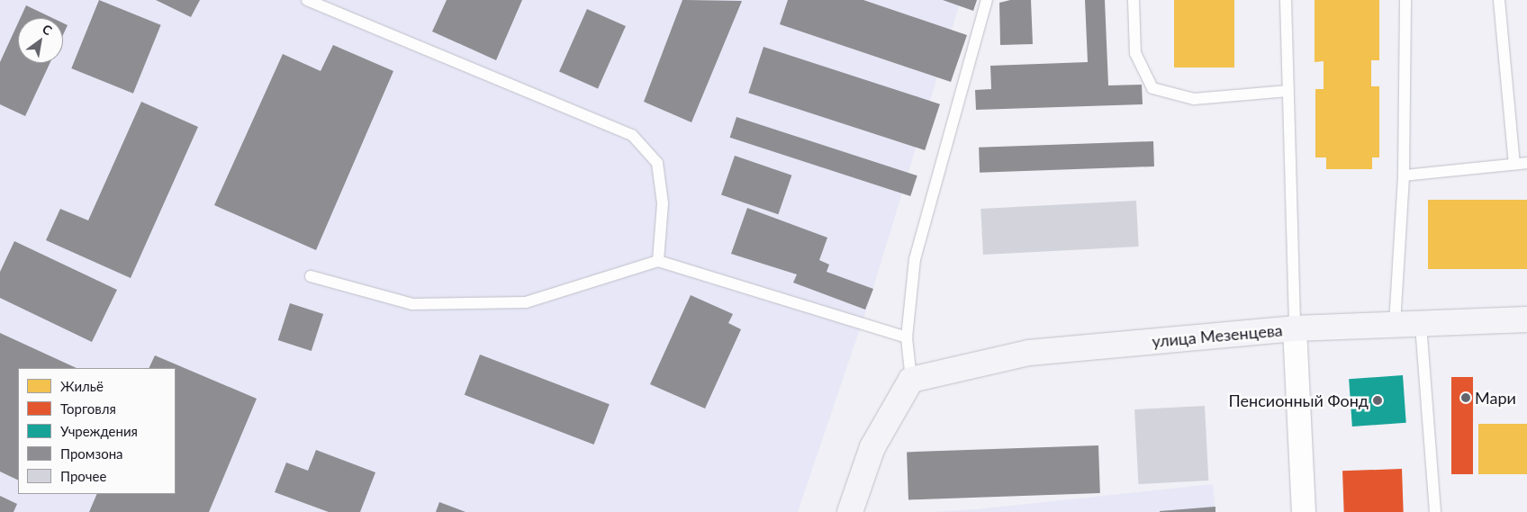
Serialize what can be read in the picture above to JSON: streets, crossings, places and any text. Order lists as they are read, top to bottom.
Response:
{
  "streets": {
    "main road": ["улица Мезенцева"]
  },
  "places": ["Мари", "Пенсионный Фонд"],
  "legend": [
    "Жильё",
    "Торговля",
    "Учреждения",
    "Промзона",
    "Прочее"
  ],
  "north": "top right"
}
